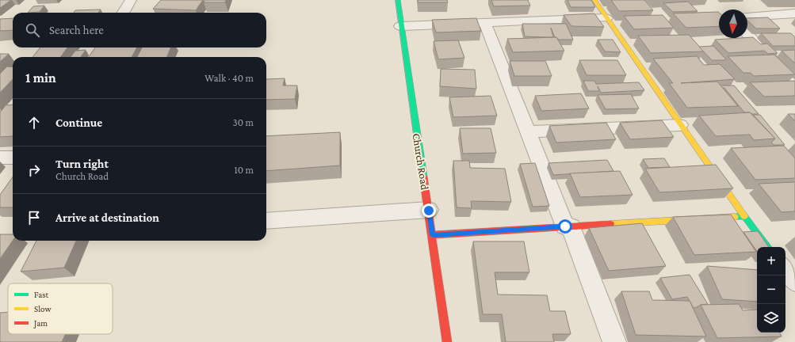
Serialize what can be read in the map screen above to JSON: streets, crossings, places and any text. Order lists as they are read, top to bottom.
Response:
{
  "streets": {
    "street": ["Church Road"]
  },
  "legend": ["Fast", "Slow", "Jam"],
  "north": "bottom",
  "page": {
    "search": "Search here",
    "heading": ["1 min", "Walk · 40 m"],
    "list": [
      ["Continue", "30 m"],
      ["Turn right", "Church Road", "10 m"],
      "Arrive at destination"
    ],
    "map_buttons": ["+", "−"]
  }
}
